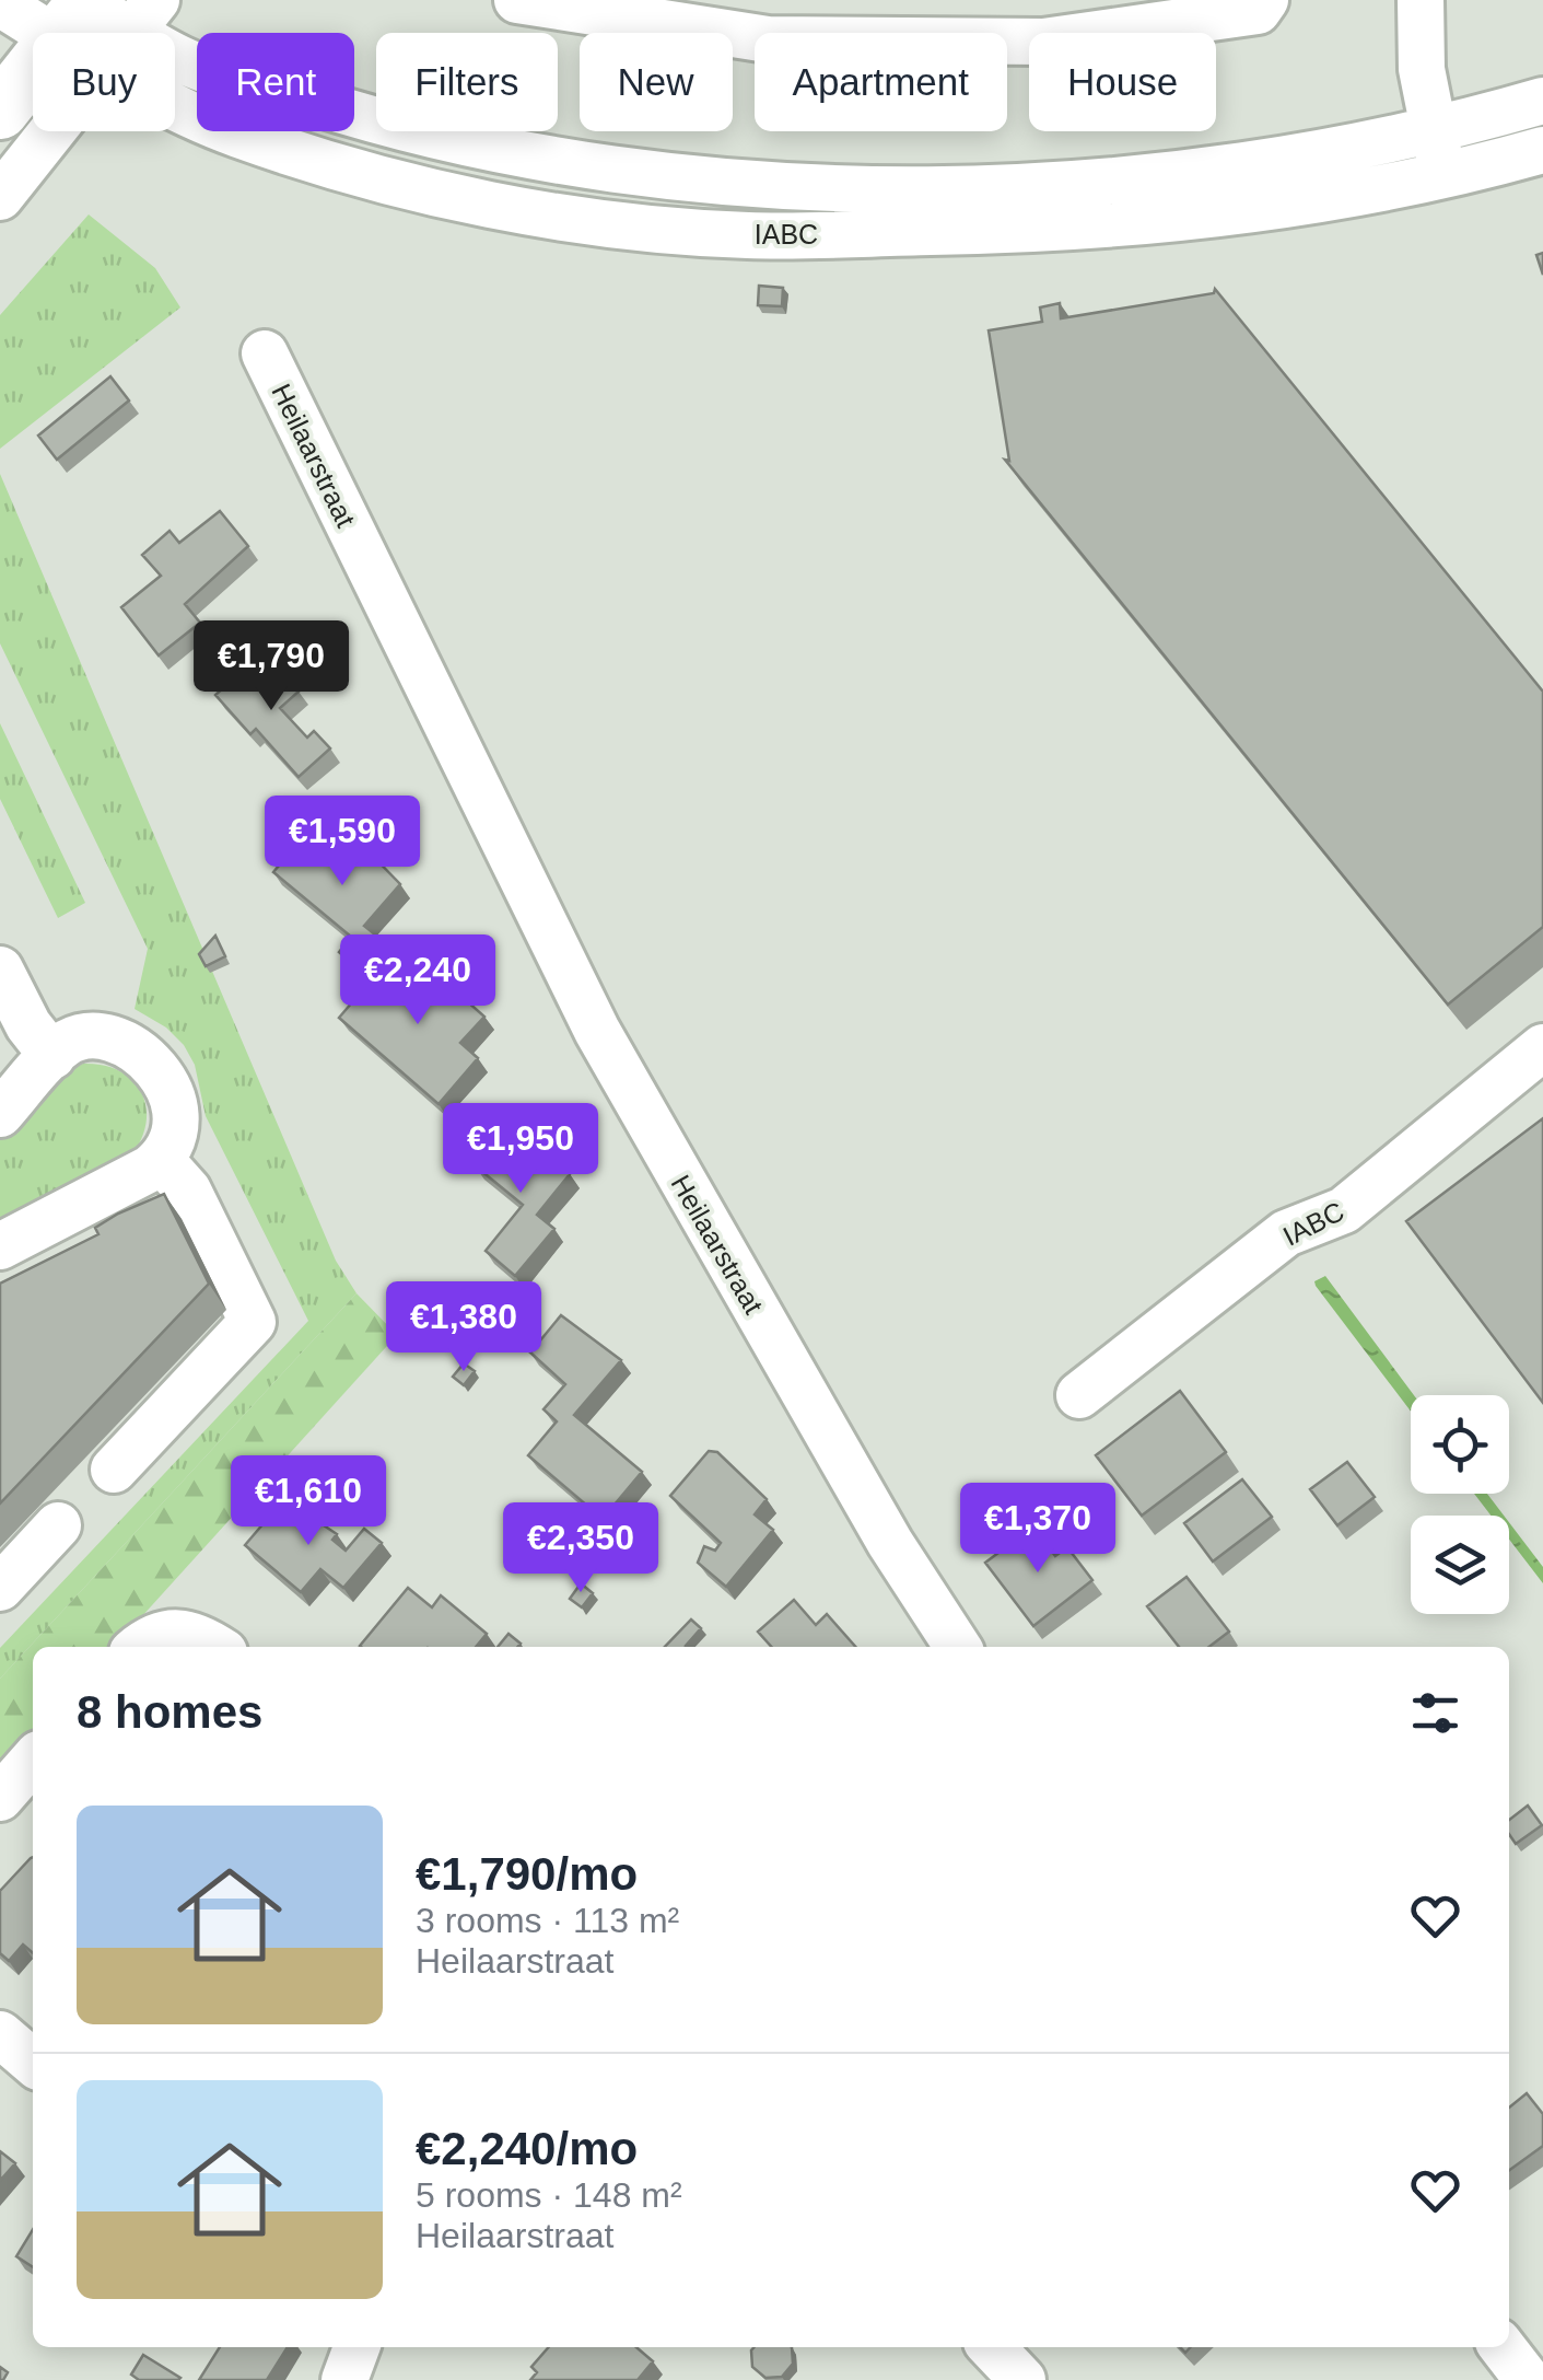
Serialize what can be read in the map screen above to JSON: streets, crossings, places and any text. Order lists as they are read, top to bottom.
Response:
{
  "streets": {
    "street": ["IABC", "Heilaarstraat"]
  },
  "page": {
    "chip": [
      "Buy",
      "Rent",
      "Filters",
      "New",
      "Apartment",
      "House"
    ],
    "price": [
      "€1,790",
      "€1,590",
      "€2,240",
      "€1,950",
      "€1,380",
      "€1,610",
      "€1,370",
      "€2,350"
    ],
    "heading": "8 homes",
    "list": [
      {
        "name": "€1,790/mo",
        "note": "3 rooms · 113 m² · Heilaarstraat"
      },
      {
        "name": "€2,240/mo",
        "note": "5 rooms · 148 m² · Heilaarstraat"
      }
    ]
  }
}
